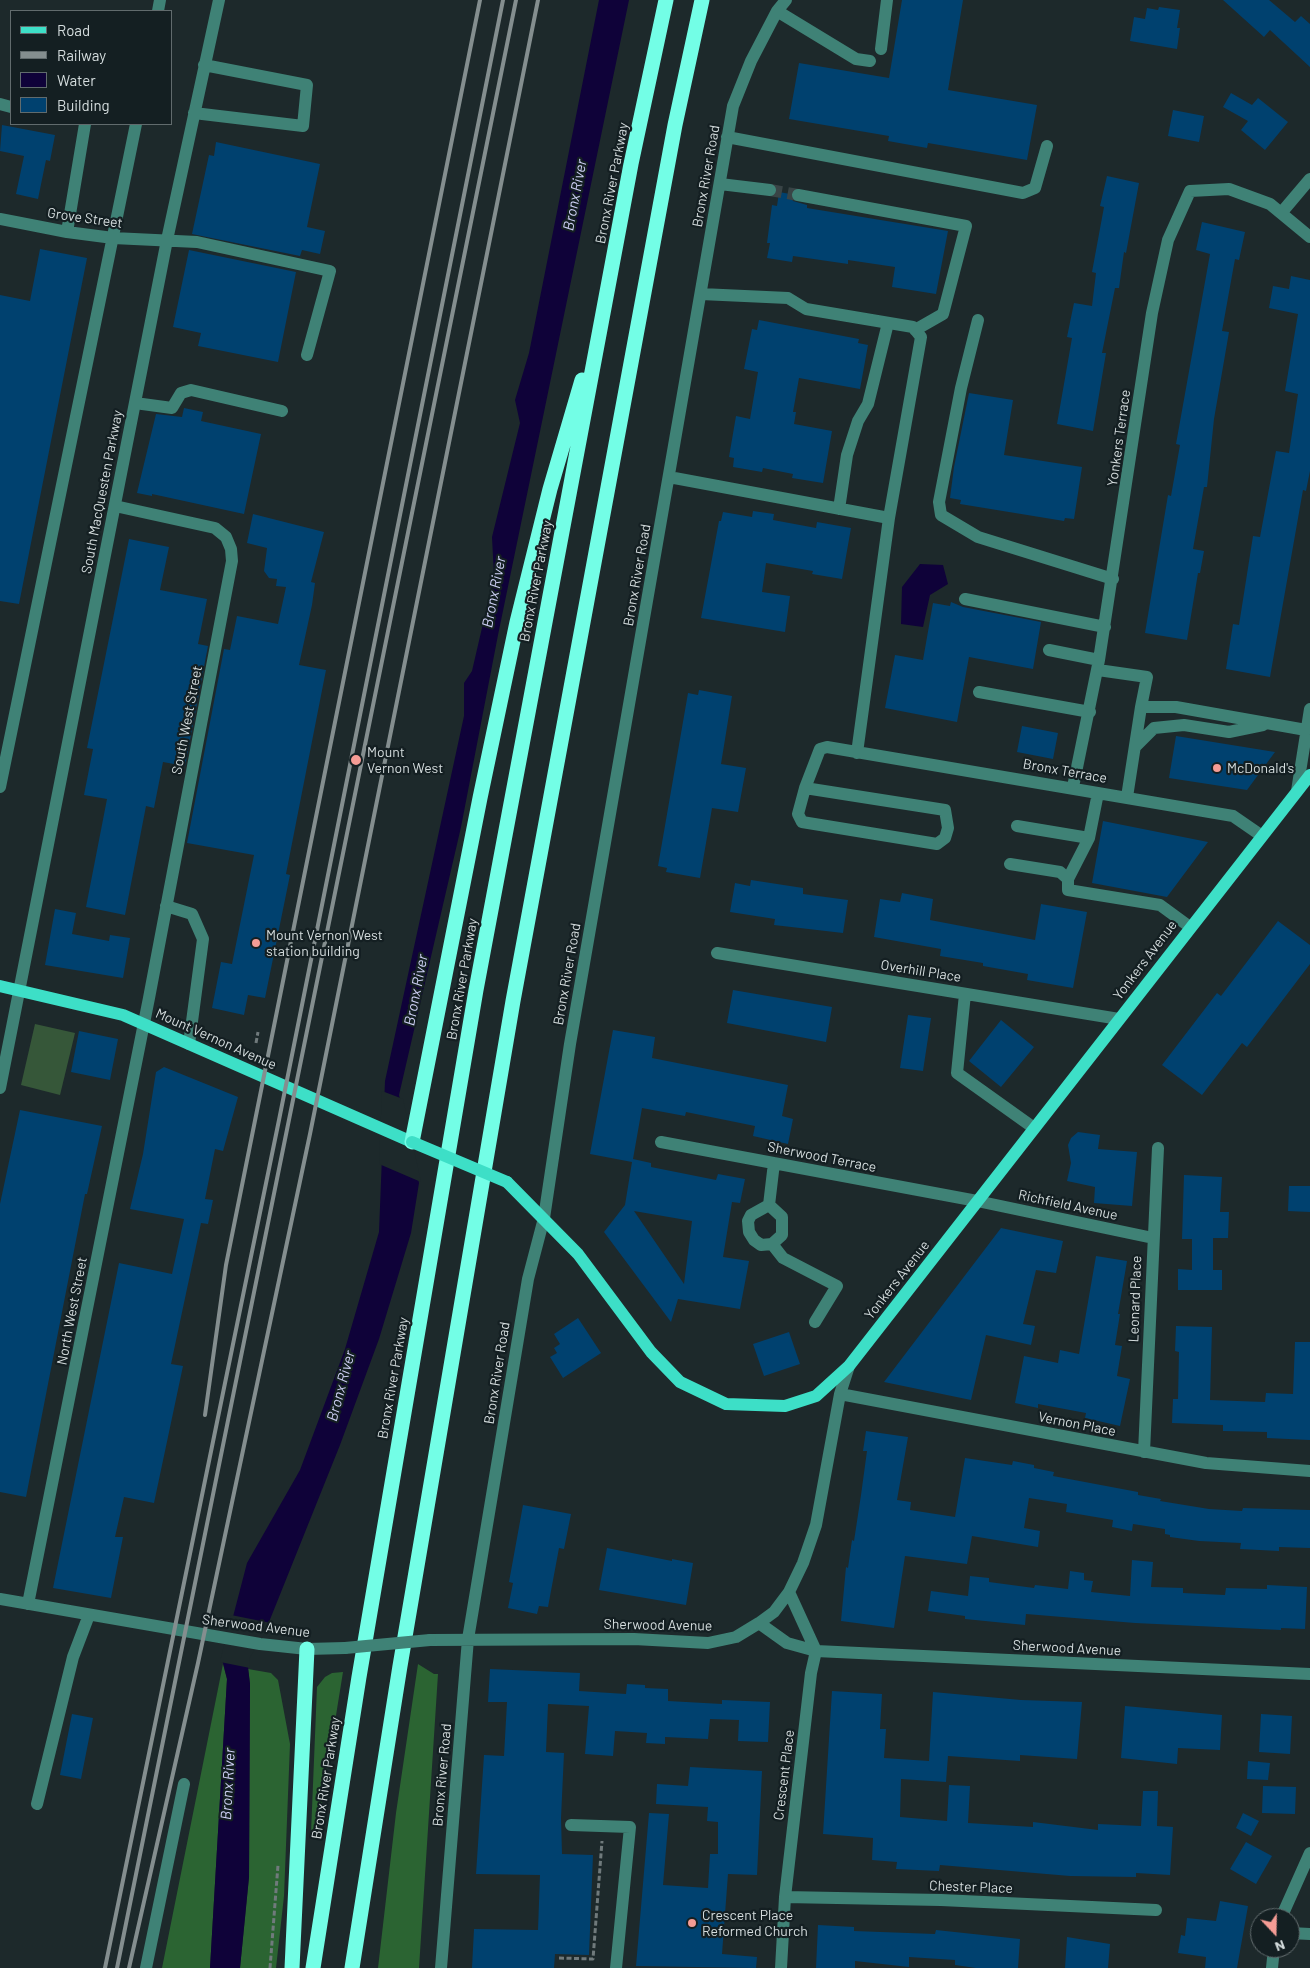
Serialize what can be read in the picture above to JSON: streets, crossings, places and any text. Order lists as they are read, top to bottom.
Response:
{
  "streets": {
    "highway": ["Bronx River Parkway"],
    "main road": ["Yonkers Avenue", "Mount Vernon Avenue"],
    "street": [
      "Bronx River Road",
      "Grove Street",
      "Yonkers Terrace",
      "South MacQuesten Parkway",
      "South West Street",
      "Bronx Terrace",
      "Overhill Place",
      "Sherwood Terrace",
      "Richfield Avenue",
      "Leonard Place",
      "North West Street",
      "Vernon Place",
      "Sherwood Avenue",
      "Crescent Place",
      "Chester Place"
    ]
  },
  "crossings": [
    ["Bronx River Road", "Yonkers Avenue"],
    ["Bronx River Road", "Sherwood Avenue"],
    ["Grove Street", "South MacQuesten Parkway"],
    ["Yonkers Terrace", "Bronx Terrace"],
    ["South MacQuesten Parkway", "South West Street"],
    ["South MacQuesten Parkway", "Mount Vernon Avenue"],
    ["South West Street", "Mount Vernon Avenue"],
    ["South West Street", "North West Street"],
    ["Bronx Terrace", "Yonkers Avenue"],
    ["Yonkers Avenue", "Overhill Place"],
    ["Yonkers Avenue", "Mount Vernon Avenue"],
    ["Yonkers Avenue", "Sherwood Terrace"],
    ["Yonkers Avenue", "Richfield Avenue"],
    ["Mount Vernon Avenue", "North West Street"],
    ["Sherwood Terrace", "Richfield Avenue"],
    ["Richfield Avenue", "Leonard Place"],
    ["Leonard Place", "Vernon Place"],
    ["North West Street", "Sherwood Avenue"],
    ["Sherwood Avenue", "Crescent Place"],
    ["Crescent Place", "Chester Place"]
  ],
  "water": ["Bronx River"],
  "places": [
    "Mount Vernon West",
    "McDonald's",
    "Mount Vernon West station building",
    "Crescent Place Reformed Church"
  ],
  "legend": [
    "Road",
    "Railway",
    "Water",
    "Building"
  ],
  "north": "bottom"
}
